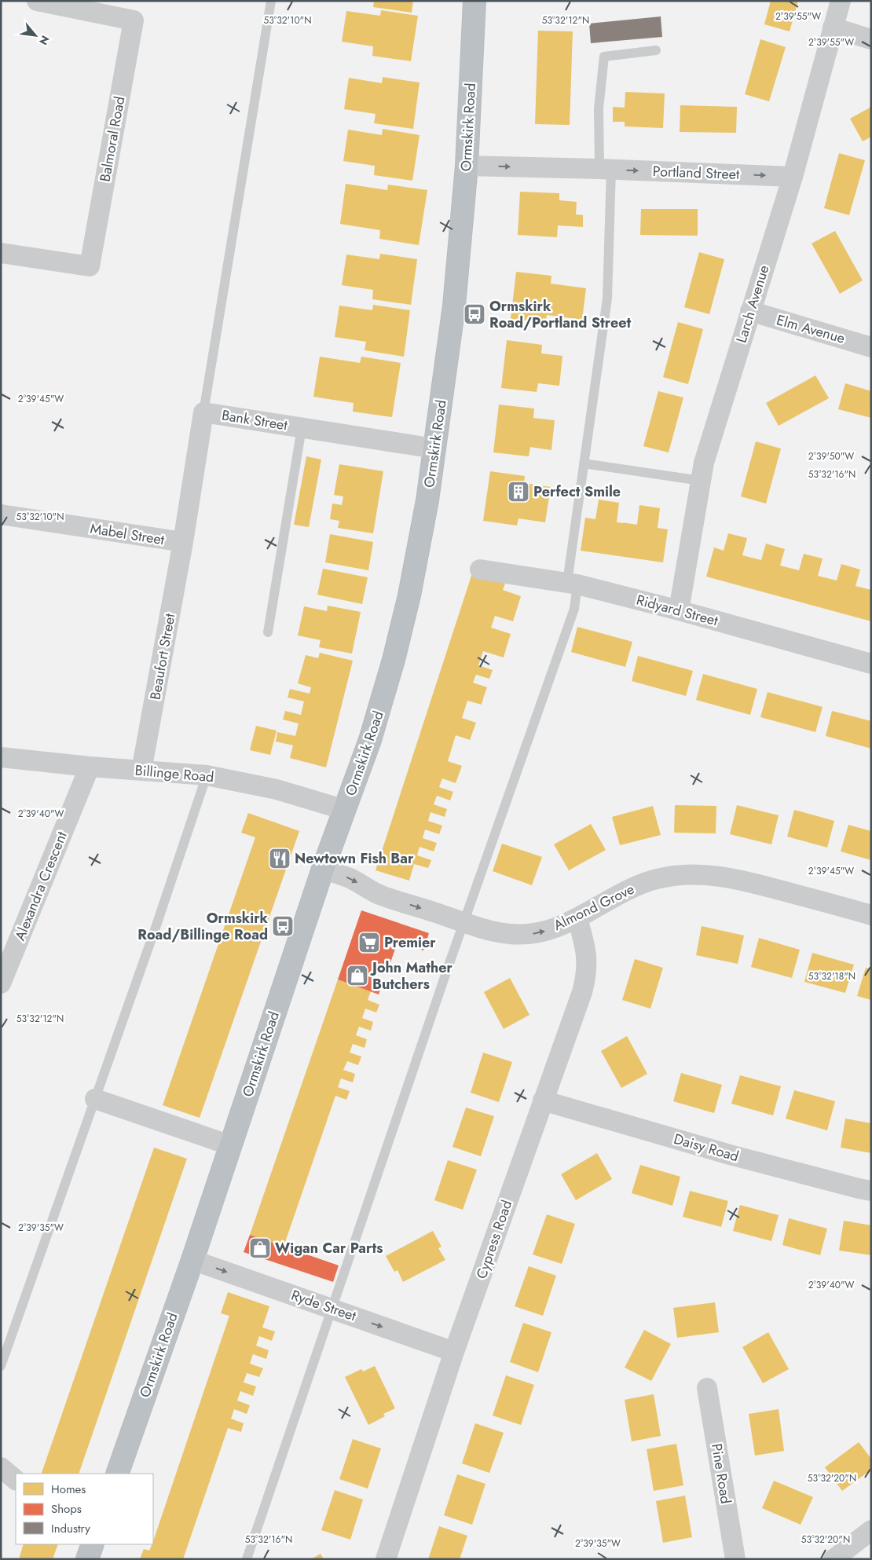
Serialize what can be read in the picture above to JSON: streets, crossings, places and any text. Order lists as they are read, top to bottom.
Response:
{
  "streets": {
    "highway": ["Ormskirk Road"],
    "street": [
      "Balmoral Road",
      "Portland Street",
      "Larch Avenue",
      "Elm Avenue",
      "Bank Street",
      "Mabel Street",
      "Ridyard Street",
      "Beaufort Street",
      "Billinge Road",
      "Alexandra Crescent",
      "Almond Grove",
      "Daisy Road",
      "Cypress Road",
      "Ryde Street",
      "Pine Road"
    ]
  },
  "crossings": [
    ["Ormskirk Road", "Portland Street"],
    ["Ormskirk Road", "Bank Street"],
    ["Ormskirk Road", "Billinge Road"],
    ["Ormskirk Road", "Almond Grove"],
    ["Ormskirk Road", "Ryde Street"],
    ["Portland Street", "Larch Avenue"],
    ["Larch Avenue", "Elm Avenue"],
    ["Larch Avenue", "Ridyard Street"],
    ["Bank Street", "Mabel Street"],
    ["Bank Street", "Beaufort Street"],
    ["Mabel Street", "Beaufort Street"],
    ["Beaufort Street", "Billinge Road"],
    ["Billinge Road", "Alexandra Crescent"],
    ["Almond Grove", "Cypress Road"],
    ["Daisy Road", "Cypress Road"],
    ["Cypress Road", "Ryde Street"]
  ],
  "one_way": ["Portland Street", "Almond Grove", "Ryde Street"],
  "places": {
    "bus stop": ["Ormskirk Road/Portland Street", "Ormskirk Road/Billinge Road"],
    "building": ["Perfect Smile"],
    "restaurant": ["Newtown Fish Bar"],
    "supermarket": ["Premier"],
    "shop": ["John Mather Butchers", "Wigan Car Parts"]
  },
  "legend": ["Homes", "Shops", "Industry"],
  "north": "bottom right",
  "coordinates": [
    "2°39'55\"W",
    "53°32'10\"N",
    "53°32'12\"N",
    "2°39'45\"W",
    "2°39'50\"W",
    "53°32'16\"N",
    "2°39'40\"W",
    "53°32'18\"N",
    "2°39'35\"W",
    "53°32'20\"N"
  ]
}
